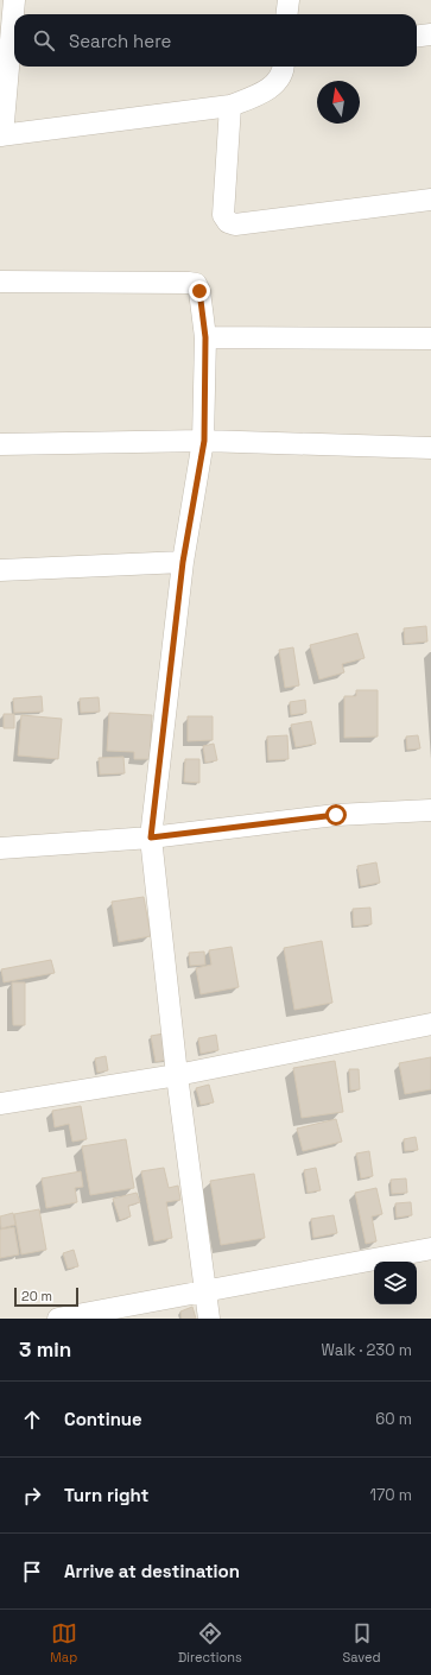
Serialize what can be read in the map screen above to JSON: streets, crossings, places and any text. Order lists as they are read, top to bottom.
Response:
{
  "scale_bar": "20 m",
  "north": "top",
  "page": {
    "search": "Search here",
    "scale": "20 m",
    "heading": ["3 min", "Walk · 230 m"],
    "list": [
      ["Continue", "60 m"],
      ["Turn right", "170 m"],
      "Arrive at destination"
    ],
    "nav": ["Map", "Directions", "Saved"]
  }
}
